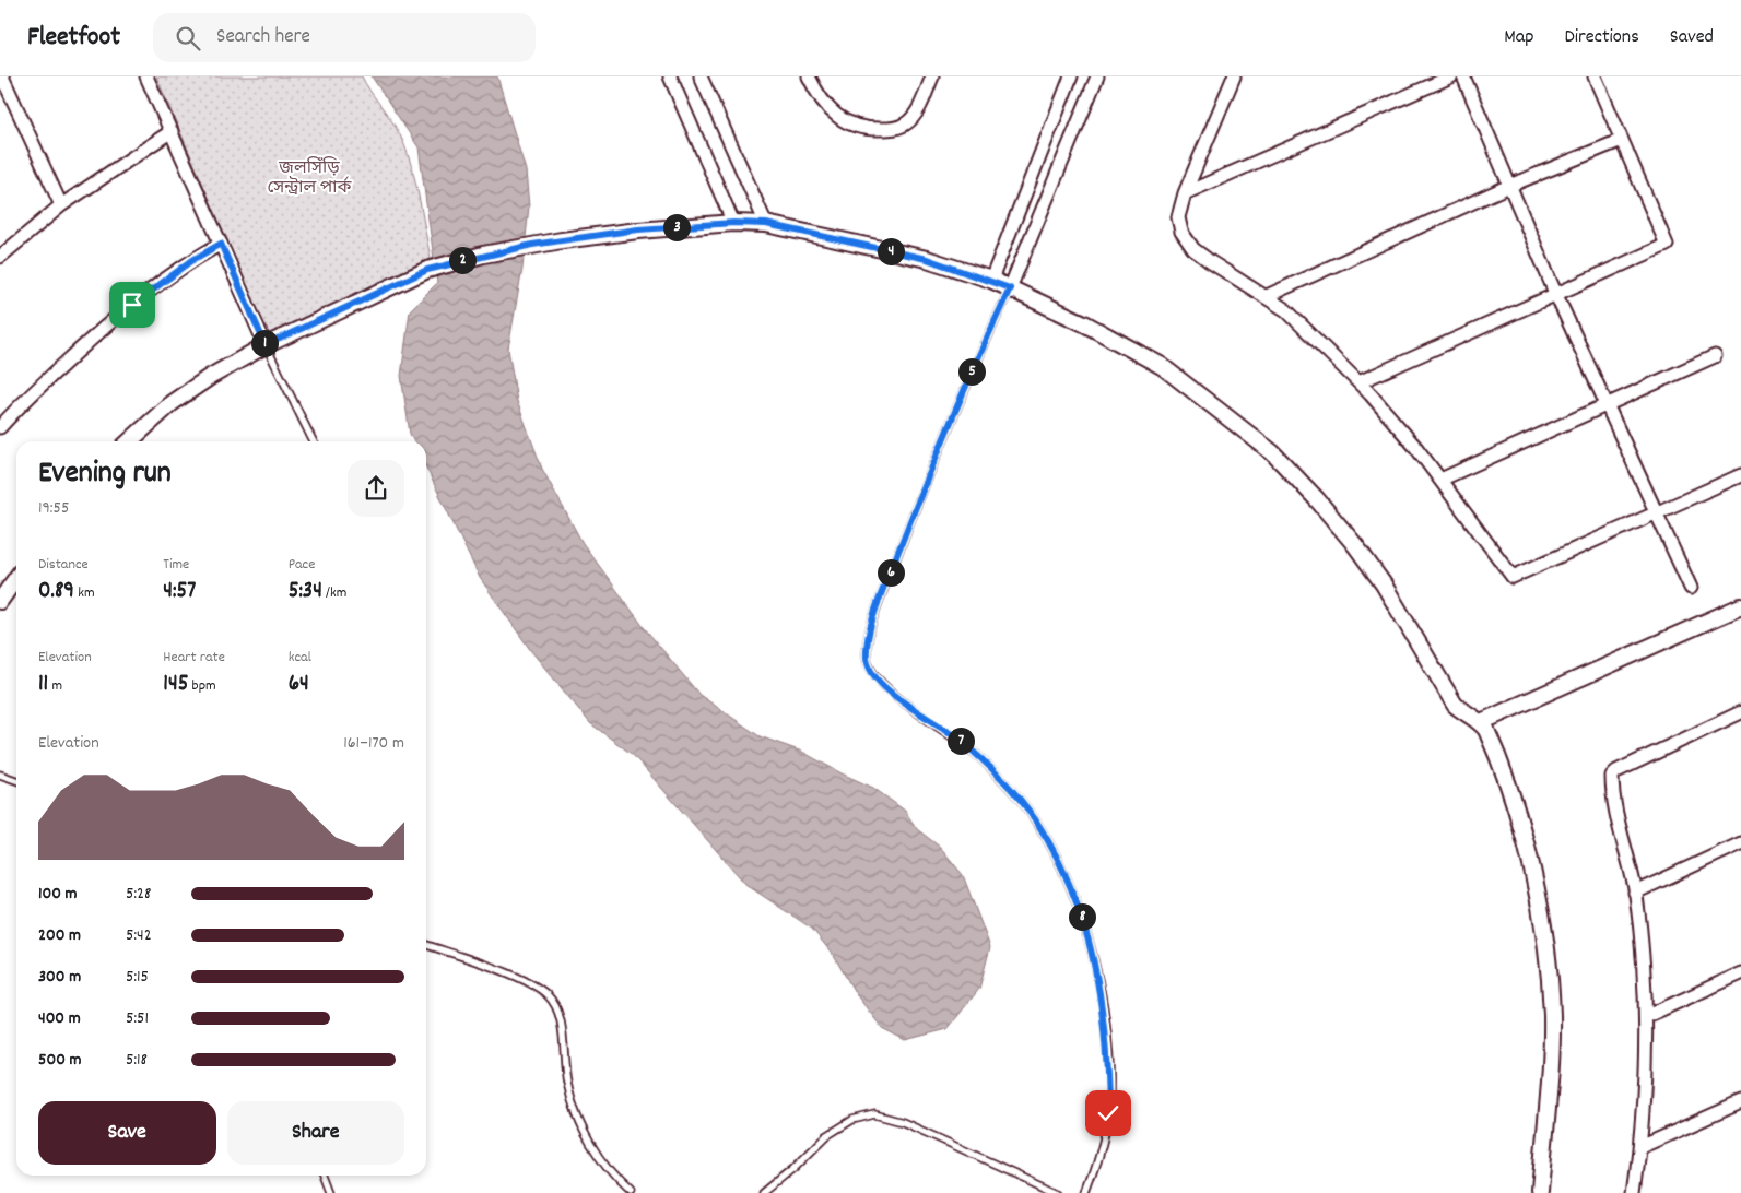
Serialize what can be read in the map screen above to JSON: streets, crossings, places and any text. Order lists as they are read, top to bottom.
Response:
{
  "parks": ["জলসিঁড়ি সেন্ট্রাল পার্ক"],
  "page": {
    "header": "Fleetfoot",
    "search": "Search here",
    "nav": ["Map", "Directions", "Saved"],
    "pins": [
      "3",
      "4",
      "2",
      "1",
      "5",
      "6",
      "7",
      "8"
    ],
    "heading": ["Evening run", "19:55"],
    "stats": [
      ["Distance", "0.89 km"],
      ["Time", "4:57"],
      ["Pace", "5:34 /km"],
      ["Elevation", "11 m"],
      ["Heart rate", "145 bpm"],
      ["kcal", "64"]
    ],
    "chart": ["Elevation", "161–170 m"],
    "list": [
      {
        "name": "100 m",
        "note": "5:28"
      },
      {
        "name": "200 m",
        "note": "5:42"
      },
      {
        "name": "300 m",
        "note": "5:15"
      },
      {
        "name": "400 m",
        "note": "5:51"
      },
      {
        "name": "500 m",
        "note": "5:18"
      }
    ],
    "buttons": ["Save", "Share"]
  }
}
